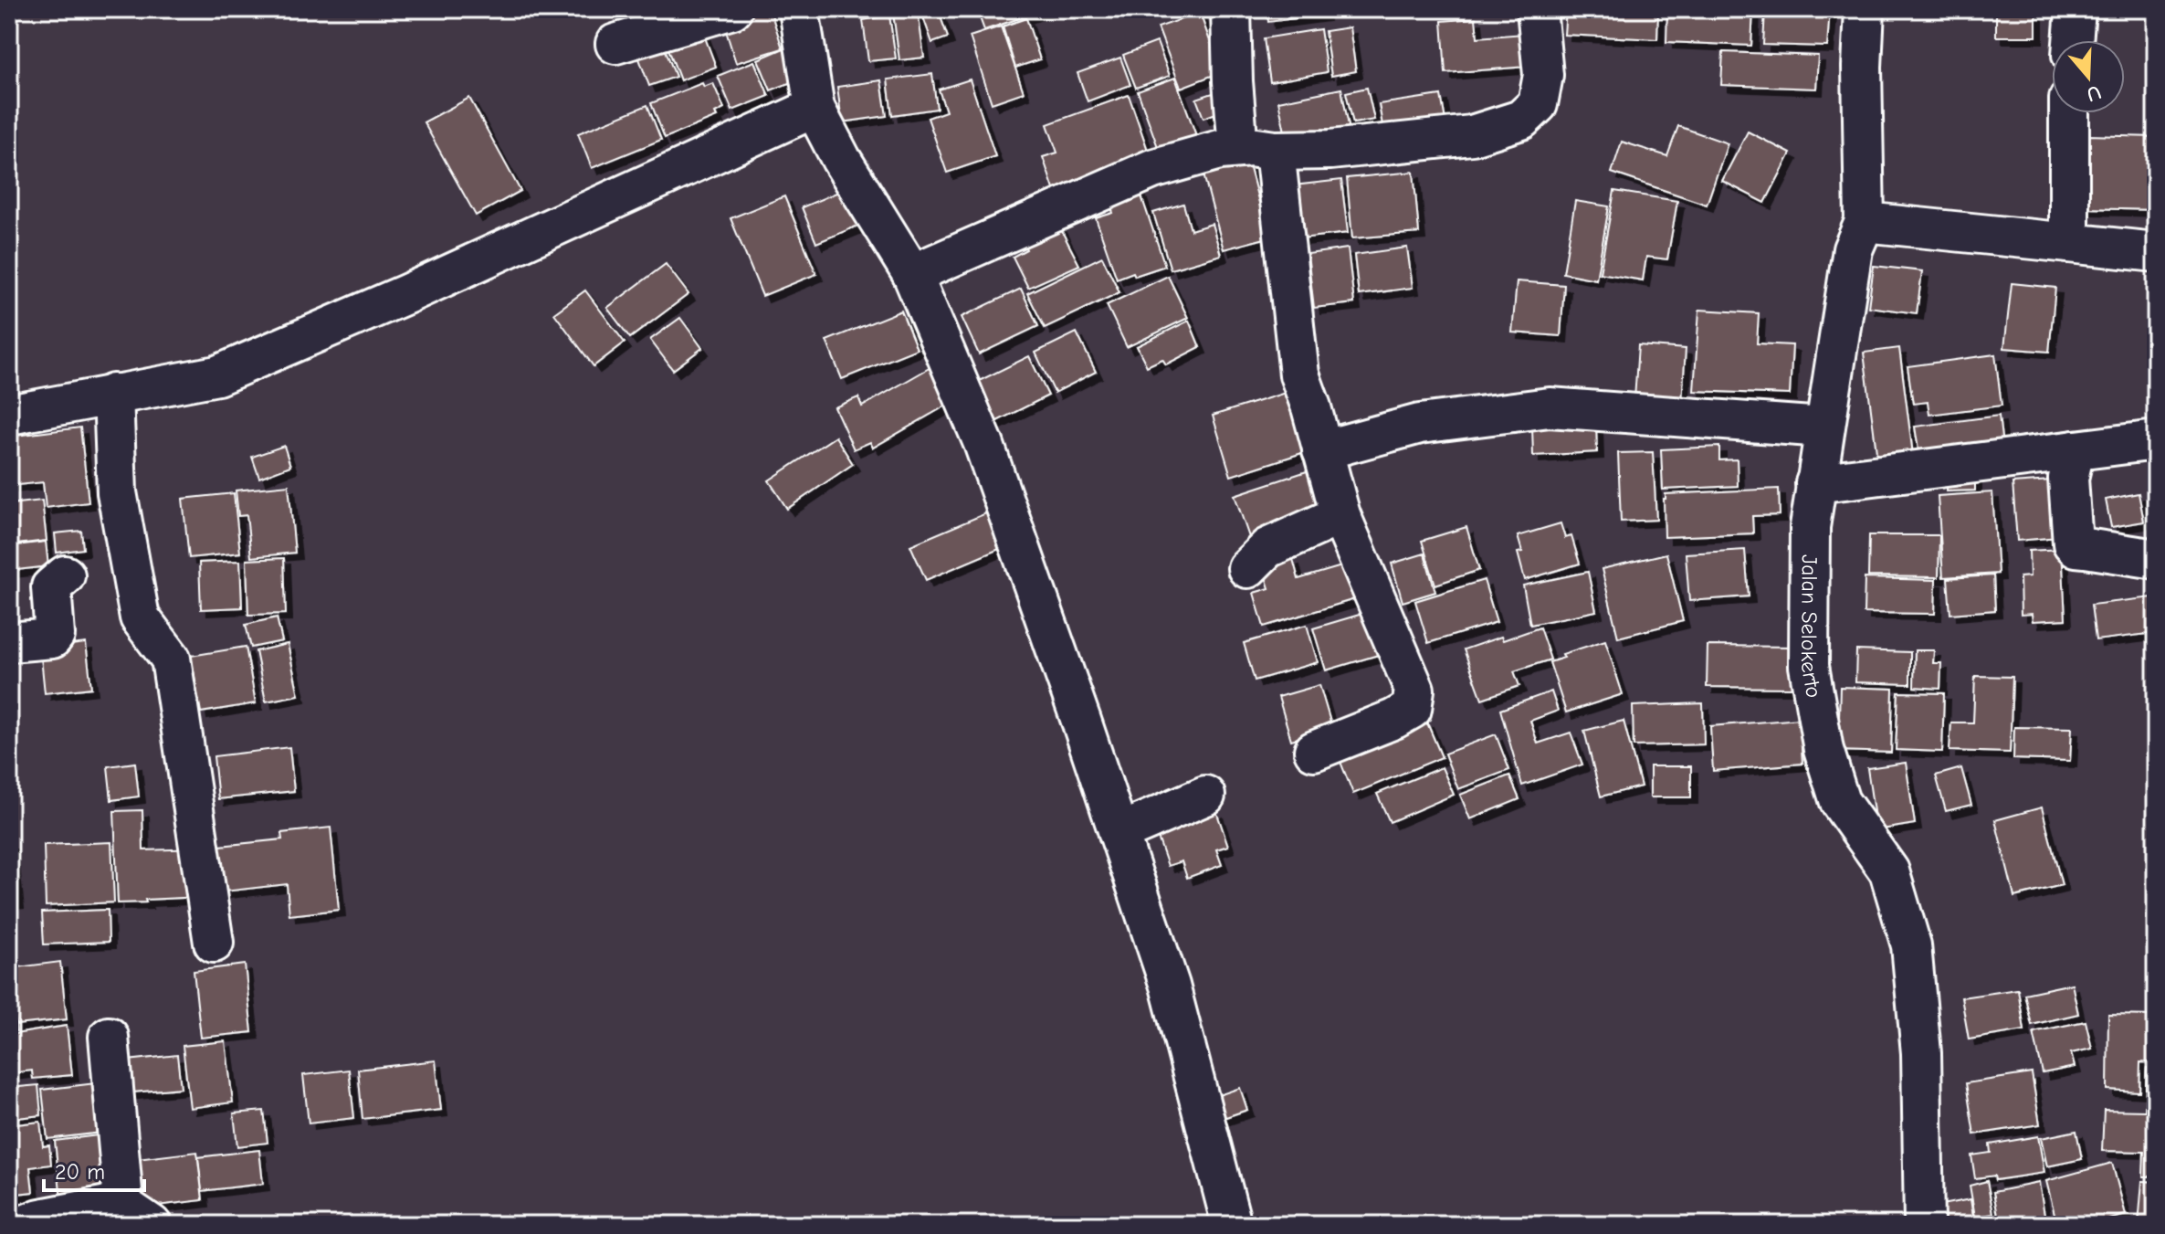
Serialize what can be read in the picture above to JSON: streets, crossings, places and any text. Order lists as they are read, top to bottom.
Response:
{
  "streets": {
    "street": ["Jalan Selokerto"]
  },
  "scale_bar": "20 m",
  "north": "bottom"
}
